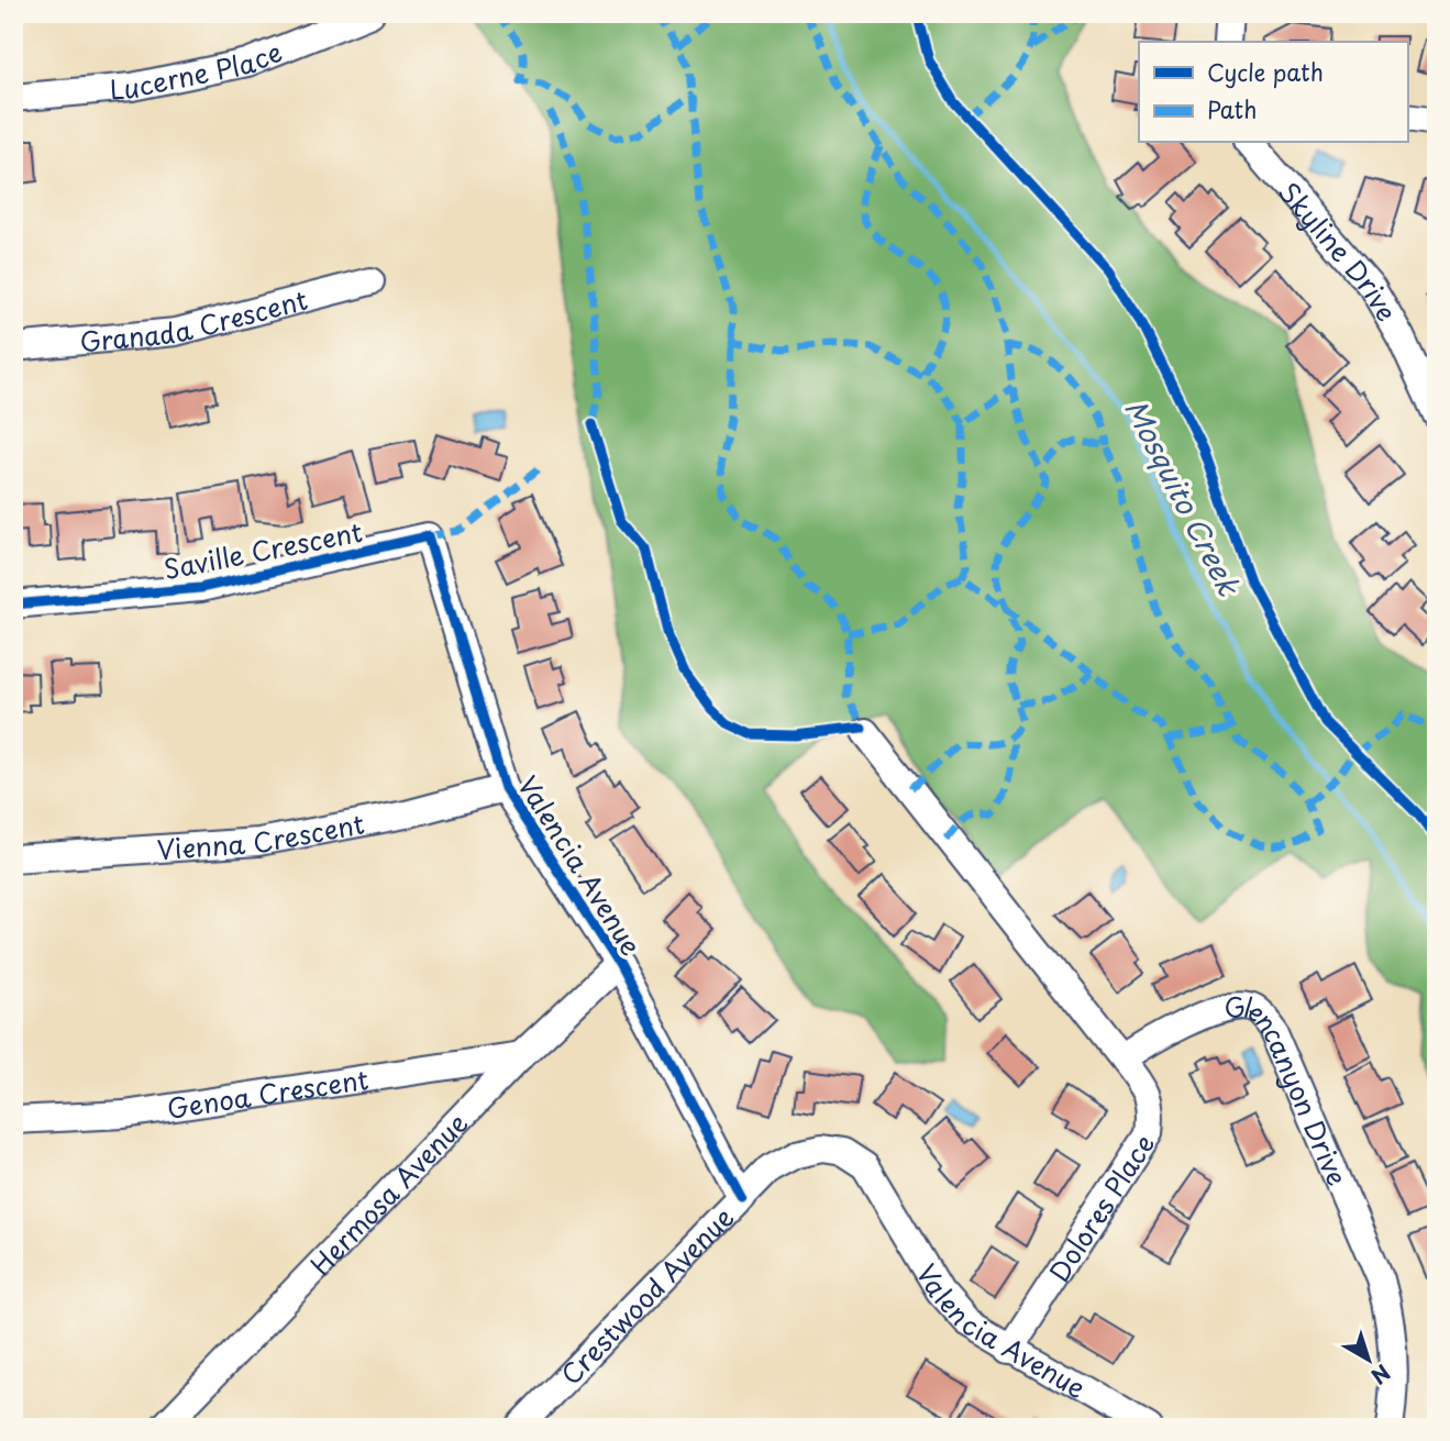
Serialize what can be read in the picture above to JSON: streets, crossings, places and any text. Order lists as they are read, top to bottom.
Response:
{
  "streets": {
    "street": [
      "Lucerne Place",
      "Skyline Drive",
      "Granada Crescent",
      "Saville Crescent",
      "Vienna Crescent",
      "Valencia Avenue",
      "Genoa Crescent",
      "Glencanyon Drive",
      "Hermosa Avenue",
      "Dolores Place",
      "Crestwood Avenue"
    ]
  },
  "crossings": [
    ["Saville Crescent", "Valencia Avenue"],
    ["Vienna Crescent", "Valencia Avenue"],
    ["Valencia Avenue", "Hermosa Avenue"],
    ["Valencia Avenue", "Dolores Place"],
    ["Valencia Avenue", "Crestwood Avenue"],
    ["Genoa Crescent", "Hermosa Avenue"],
    ["Glencanyon Drive", "Dolores Place"]
  ],
  "water": ["Mosquito Creek"],
  "legend": ["Cycle path", "Path"],
  "north": "bottom right"
}
